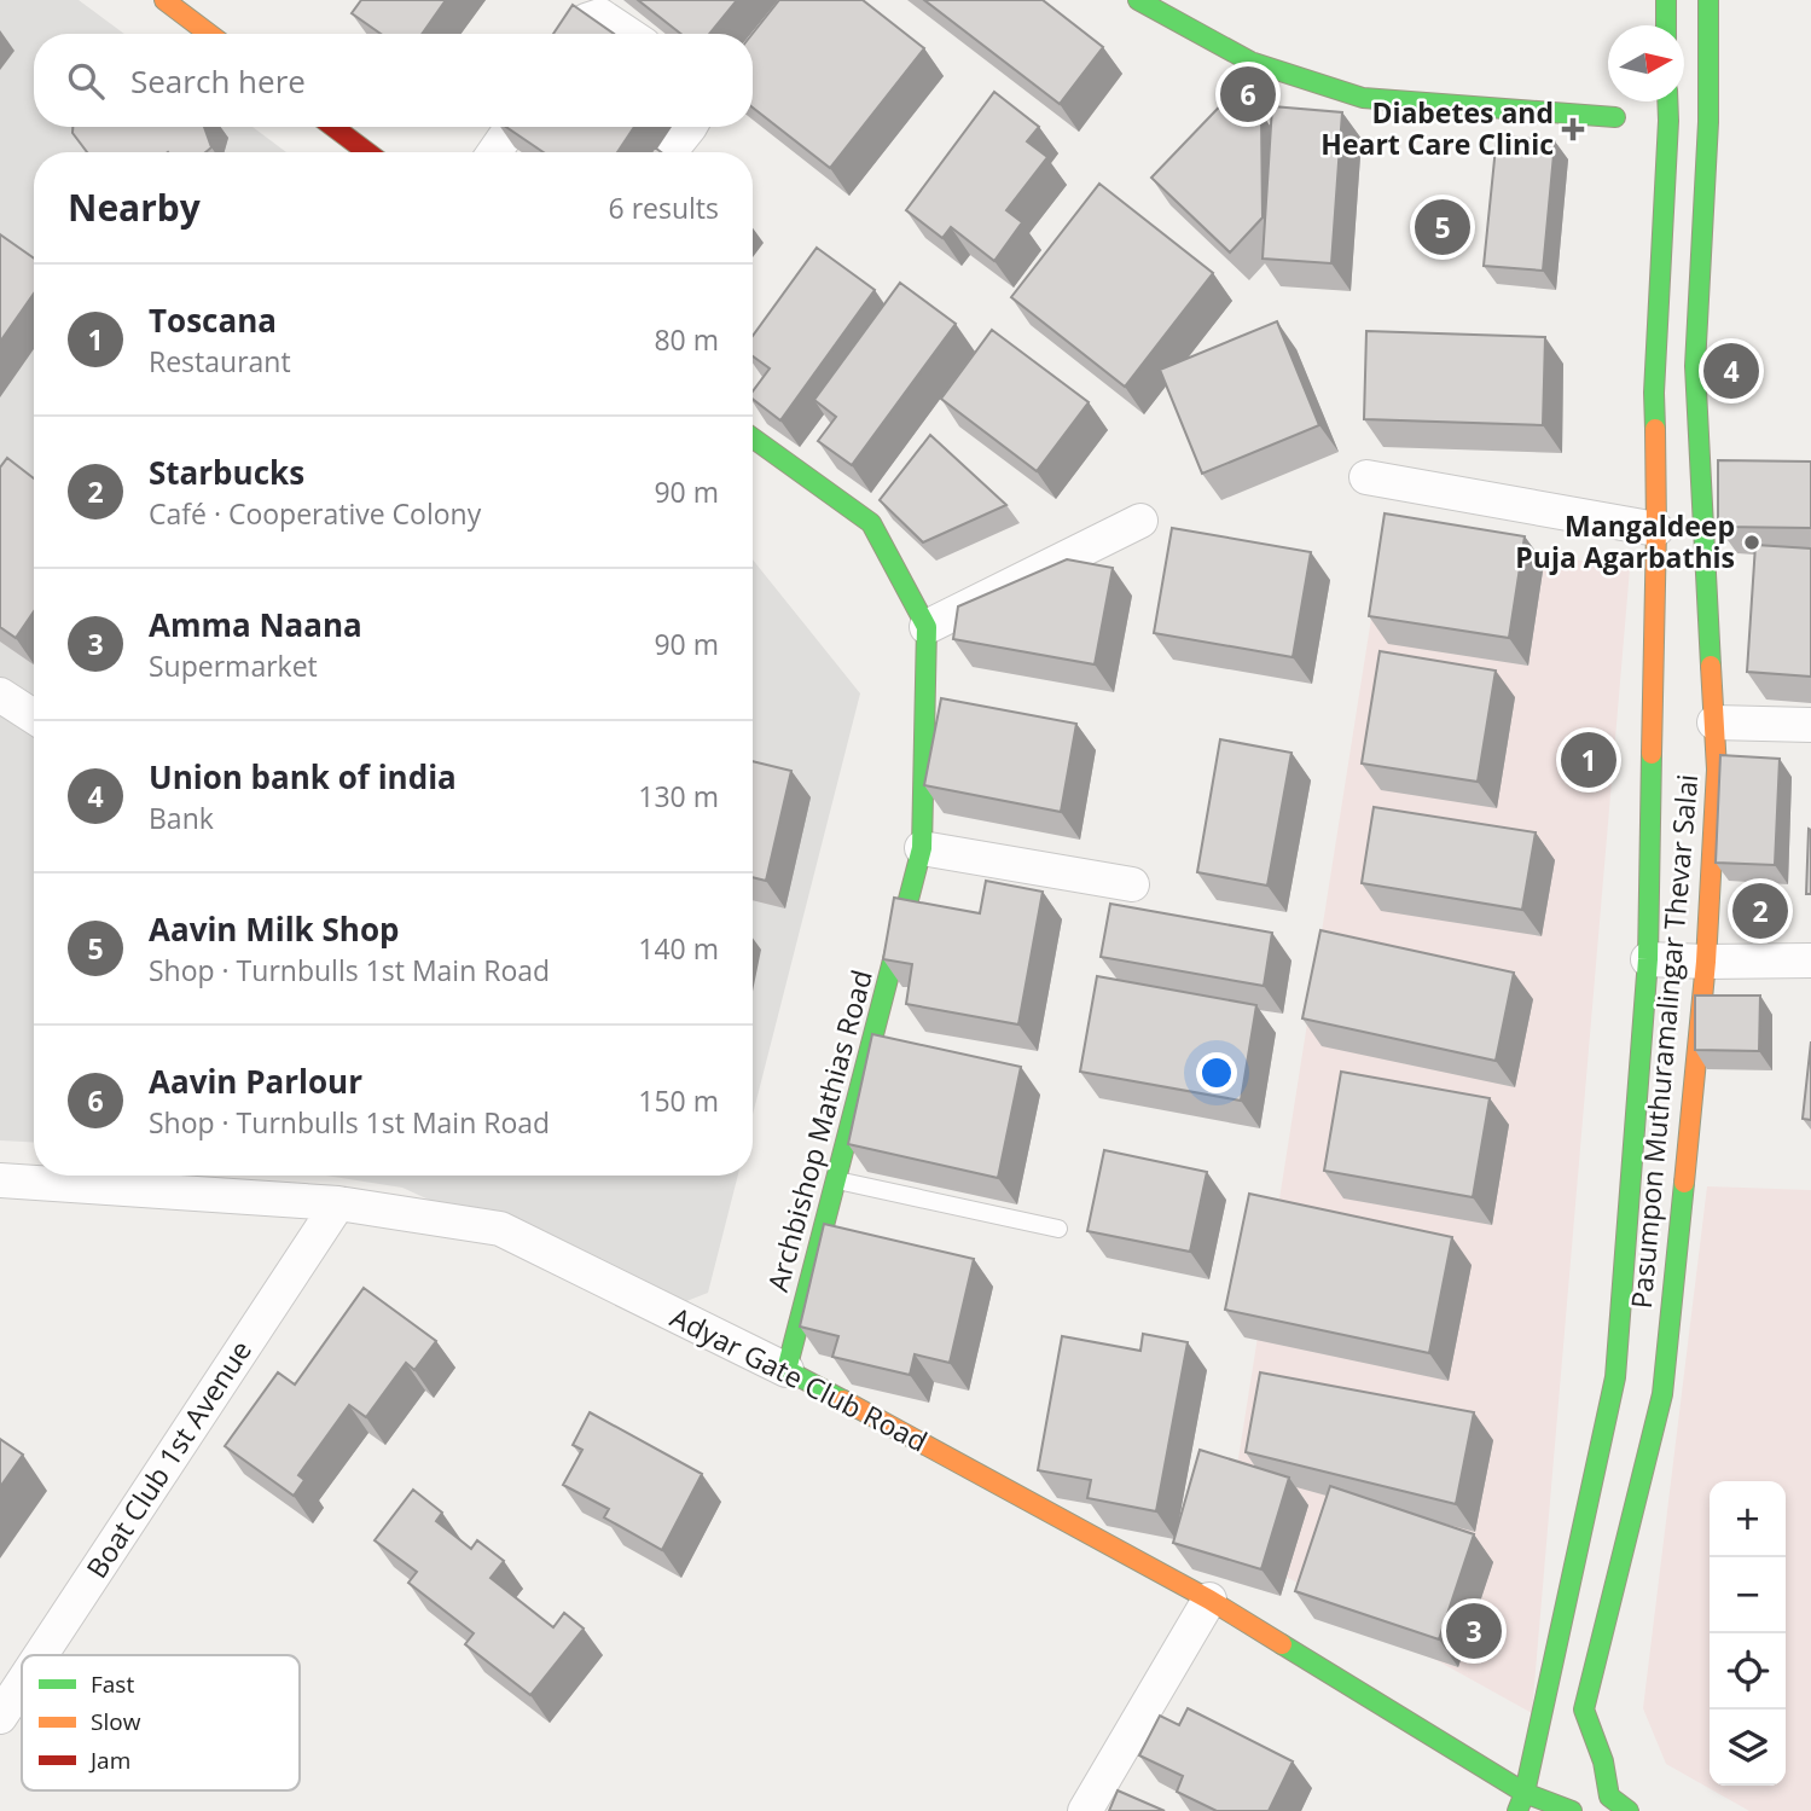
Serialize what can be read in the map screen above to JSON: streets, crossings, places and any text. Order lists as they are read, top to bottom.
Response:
{
  "streets": {
    "main road": ["Pasumpon Muthuramalingar Thevar Salai", "Archbishop Mathias Road", "Adyar Gate Club Road"],
    "street": ["Boat Club 1st Avenue"]
  },
  "crossings": [
    ["Pasumpon Muthuramalingar Thevar Salai", "Adyar Gate Club Road"],
    ["Archbishop Mathias Road", "Adyar Gate Club Road"],
    ["Adyar Gate Club Road", "Boat Club 1st Avenue"]
  ],
  "places": {
    "health": ["Diabetes and Heart Care Clinic"],
    "other": ["Mangaldeep Puja Agarbathis"]
  },
  "legend": ["Fast", "Slow", "Jam"],
  "north": "right",
  "page": {
    "search": "Search here",
    "pins": [
      "6",
      "5",
      "4",
      "1",
      "2",
      "3"
    ],
    "heading": ["Nearby", "6 results"],
    "list": [
      {
        "mark": "1",
        "name": "Toscana",
        "note": "Restaurant",
        "value": "80 m"
      },
      {
        "mark": "2",
        "name": "Starbucks",
        "note": "Café · Cooperative Colony",
        "value": "90 m"
      },
      {
        "mark": "3",
        "name": "Amma Naana",
        "note": "Supermarket",
        "value": "90 m"
      },
      {
        "mark": "4",
        "name": "Union bank of india",
        "note": "Bank",
        "value": "130 m"
      },
      {
        "mark": "5",
        "name": "Aavin Milk Shop",
        "note": "Shop · Turnbulls 1st Main Road",
        "value": "140 m"
      },
      {
        "mark": "6",
        "name": "Aavin Parlour",
        "note": "Shop · Turnbulls 1st Main Road",
        "value": "150 m"
      }
    ],
    "map_buttons": ["+", "−"]
  }
}
